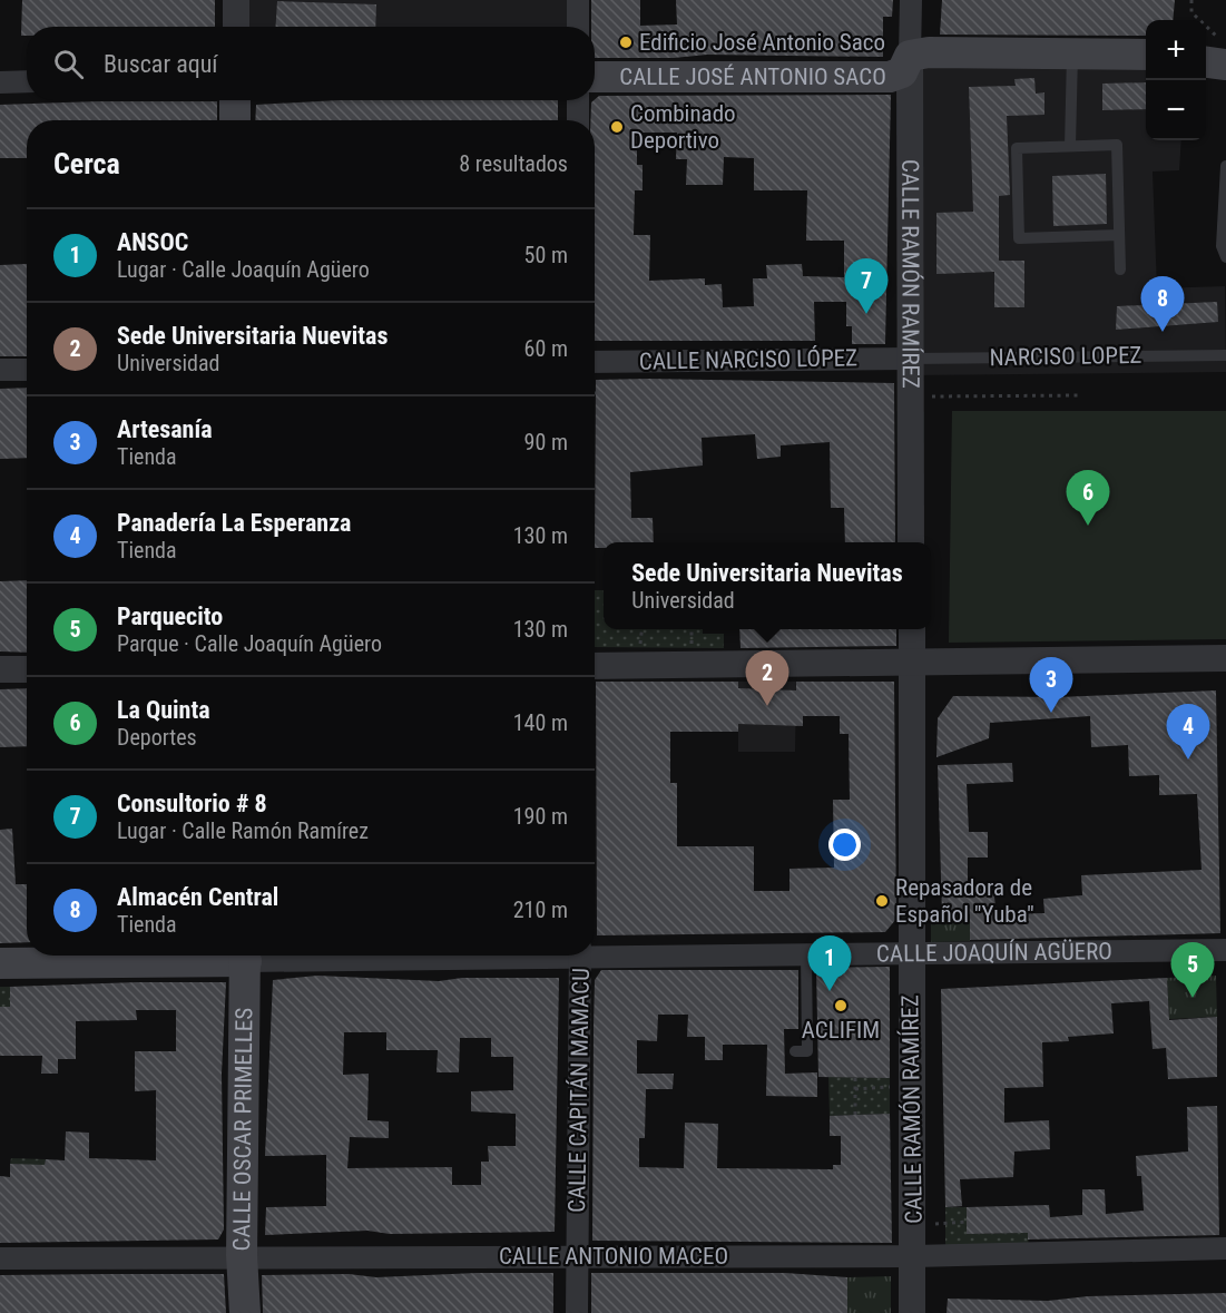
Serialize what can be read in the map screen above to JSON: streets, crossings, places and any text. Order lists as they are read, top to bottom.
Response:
{
  "streets": {
    "main road": ["CALLE JOSÉ ANTONIO SACO", "CALLE JOAQUÍN AGÜERO", "CALLE OSCAR PRIMELLES"],
    "street": [
      "CALLE RAMÓN RAMÍREZ",
      "CALLE NARCISO LÓPEZ",
      "CALLE CAPITÁN MAMACU",
      "CALLE ANTONIO MACEO"
    ],
    "lane": ["NARCISO LOPEZ"]
  },
  "crossings": [
    ["CALLE JOSÉ ANTONIO SACO", "CALLE RAMÓN RAMÍREZ"],
    ["CALLE RAMÓN RAMÍREZ", "NARCISO LOPEZ"],
    ["CALLE RAMÓN RAMÍREZ", "CALLE NARCISO LÓPEZ"],
    ["CALLE RAMÓN RAMÍREZ", "CALLE JOAQUÍN AGÜERO"],
    ["CALLE RAMÓN RAMÍREZ", "CALLE ANTONIO MACEO"],
    ["NARCISO LOPEZ", "CALLE NARCISO LÓPEZ"],
    ["CALLE CAPITÁN MAMACU", "CALLE ANTONIO MACEO"],
    ["CALLE OSCAR PRIMELLES", "CALLE ANTONIO MACEO"]
  ],
  "places": [
    "Edificio José Antonio Saco",
    "Combinado Deportivo",
    "Repasadora de Español \"Yuba\"",
    "ACLIFIM"
  ],
  "page": {
    "map_buttons": ["+", "−"],
    "search": "Buscar aquí",
    "heading": ["Cerca", "8 resultados"],
    "list": [
      {
        "mark": "1",
        "name": "ANSOC",
        "note": "Lugar · Calle Joaquín Agüero",
        "value": "50 m"
      },
      {
        "mark": "2",
        "name": "Sede Universitaria Nuevitas",
        "note": "Universidad",
        "value": "60 m"
      },
      {
        "mark": "3",
        "name": "Artesanía",
        "note": "Tienda",
        "value": "90 m"
      },
      {
        "mark": "4",
        "name": "Panadería La Esperanza",
        "note": "Tienda",
        "value": "130 m"
      },
      {
        "mark": "5",
        "name": "Parquecito",
        "note": "Parque · Calle Joaquín Agüero",
        "value": "130 m"
      },
      {
        "mark": "6",
        "name": "La Quinta",
        "note": "Deportes",
        "value": "140 m"
      },
      {
        "mark": "7",
        "name": "Consultorio # 8",
        "note": "Lugar · Calle Ramón Ramírez",
        "value": "190 m"
      },
      {
        "mark": "8",
        "name": "Almacén Central",
        "note": "Tienda",
        "value": "210 m"
      }
    ],
    "pins": [
      "7",
      "8",
      "6",
      "2",
      "3",
      "4",
      "1",
      "5"
    ],
    "popup": ["Sede Universitaria Nuevitas", "Universidad"]
  }
}
